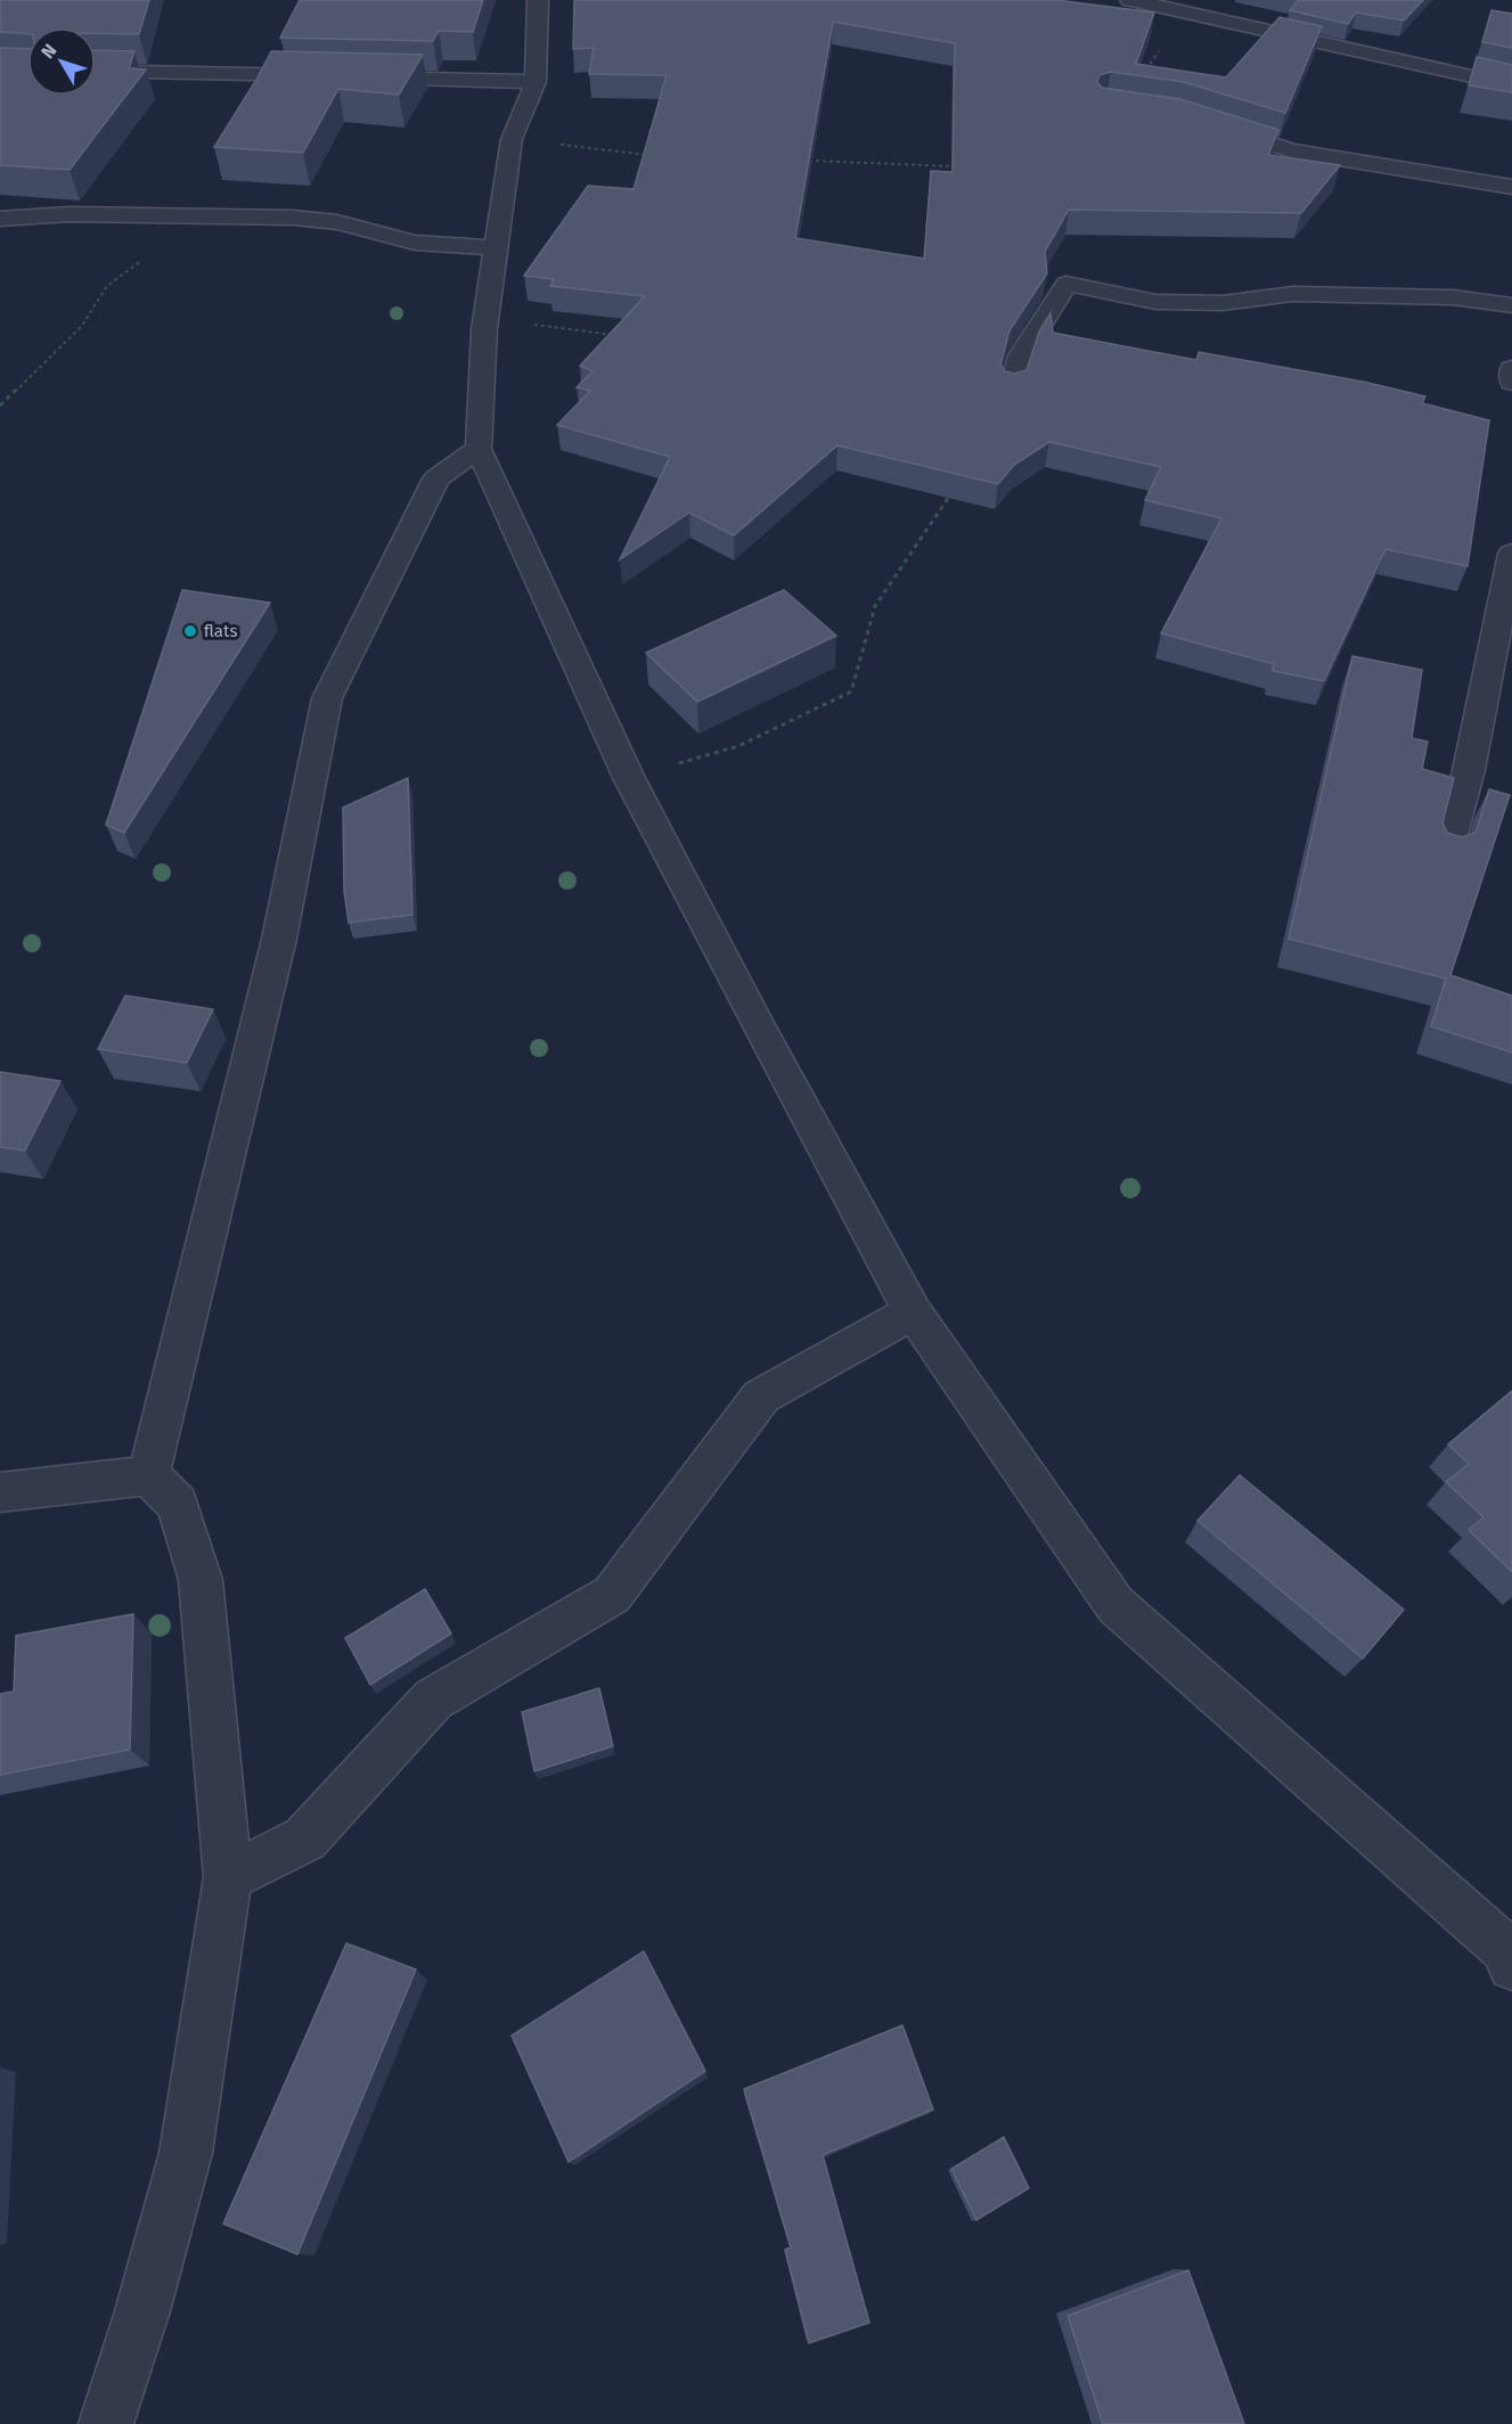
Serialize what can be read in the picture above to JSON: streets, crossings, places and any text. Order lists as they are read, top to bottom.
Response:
{
  "places": ["flats"],
  "north": "top left"
}
